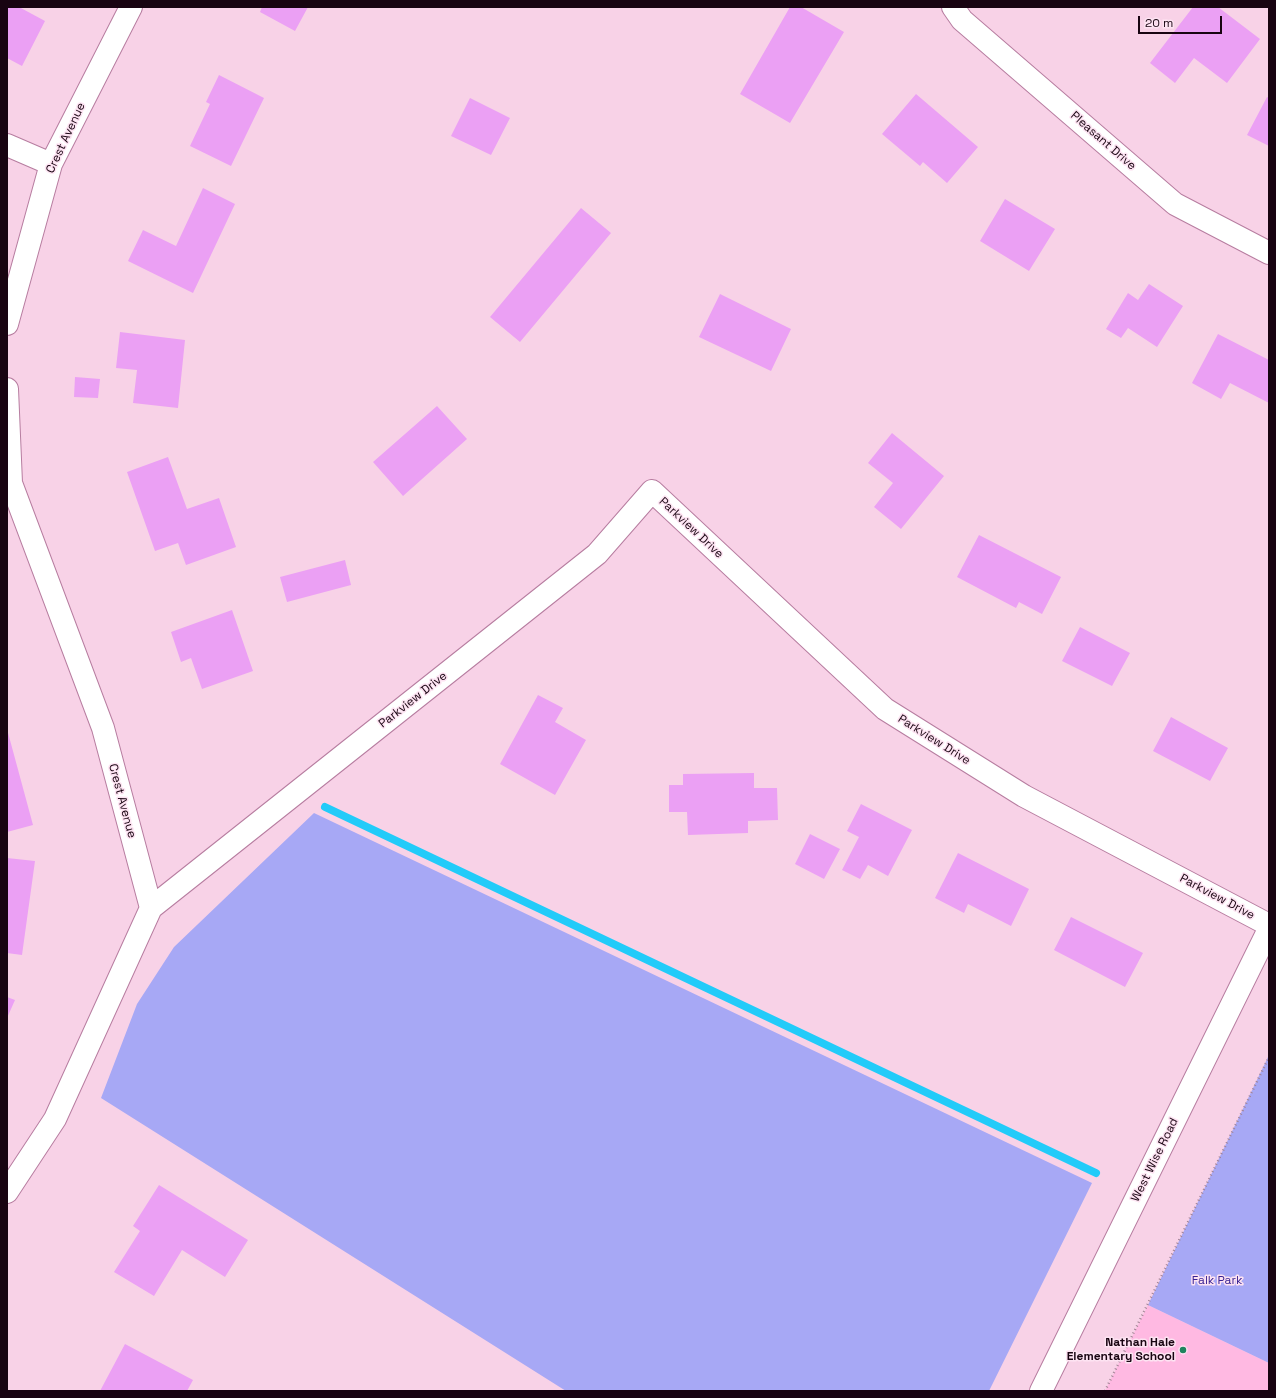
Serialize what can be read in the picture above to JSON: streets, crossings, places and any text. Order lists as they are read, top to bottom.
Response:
{
  "streets": {
    "street": [
      "Crest Avenue",
      "Pleasant Drive",
      "Parkview Drive",
      "West Wise Road"
    ]
  },
  "crossings": [
    ["Crest Avenue", "Parkview Drive"]
  ],
  "parks": ["Falk Park"],
  "places": ["Nathan Hale Elementary School"],
  "scale_bar": "20 m"
}
